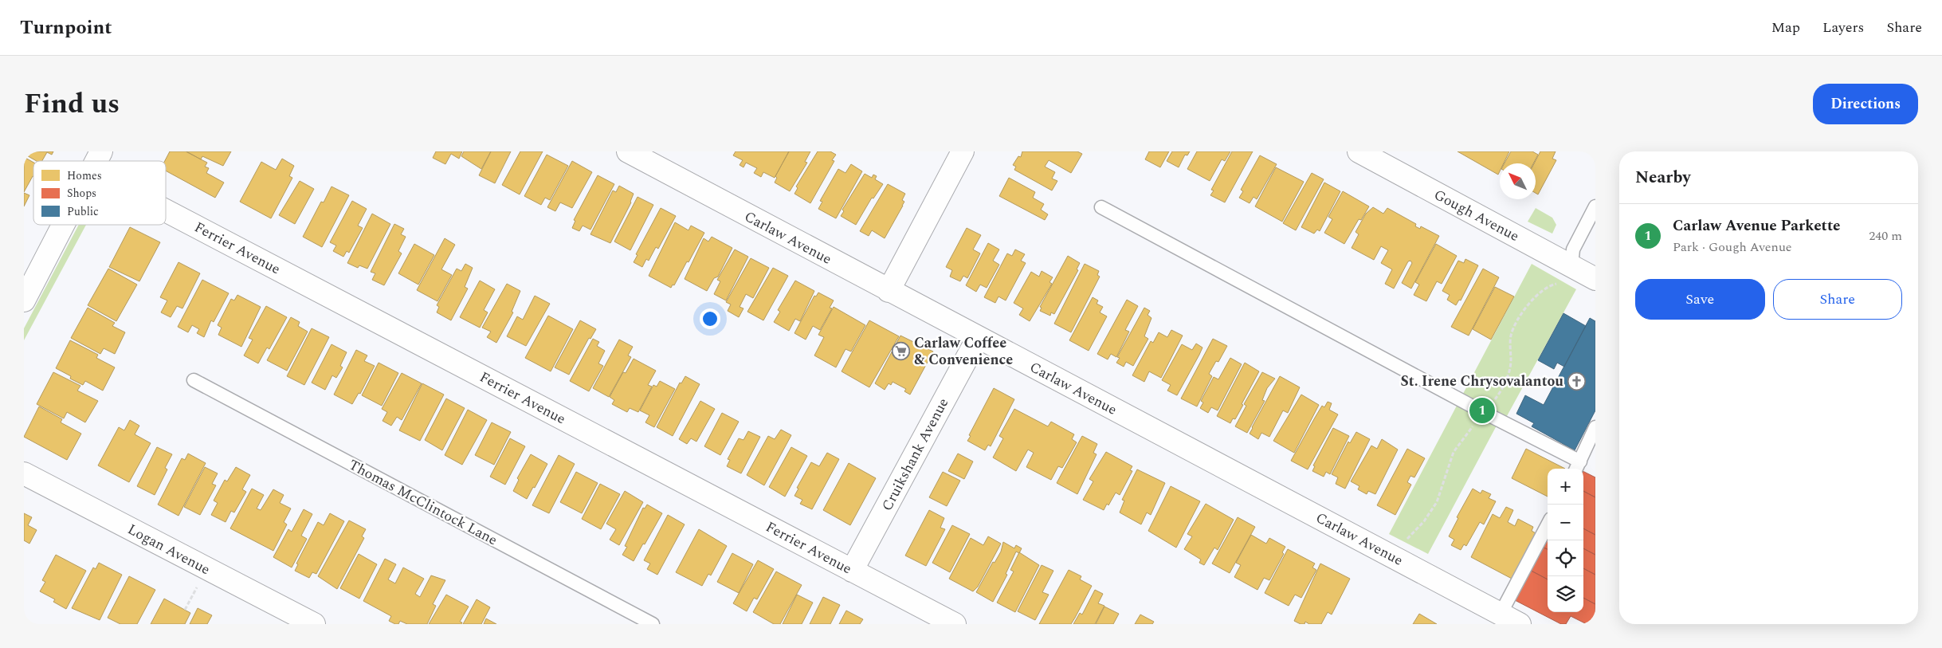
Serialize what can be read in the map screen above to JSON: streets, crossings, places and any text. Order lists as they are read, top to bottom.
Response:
{
  "streets": {
    "street": [
      "Gough Avenue",
      "Carlaw Avenue",
      "Ferrier Avenue",
      "Cruikshank Avenue",
      "Logan Avenue"
    ],
    "lane": ["Thomas McClintock Lane"]
  },
  "crossings": [
    ["Carlaw Avenue", "Cruikshank Avenue"],
    ["Ferrier Avenue", "Cruikshank Avenue"]
  ],
  "places": {
    "supermarket": ["Carlaw Coffee & Convenience"],
    "church": ["St. Irene Chrysovalantou"]
  },
  "legend": ["Homes", "Shops", "Public"],
  "north": "top left",
  "page": {
    "header": "Turnpoint",
    "nav": ["Map", "Layers", "Share"],
    "title": "Find us",
    "buttons": [
      "Directions",
      ["Save", "Share"]
    ],
    "heading": "Nearby",
    "list": [
      {
        "mark": "1",
        "name": "Carlaw Avenue Parkette",
        "note": "Park · Gough Avenue",
        "value": "240 m"
      }
    ],
    "pins": "1",
    "map_buttons": ["+", "−"]
  }
}
